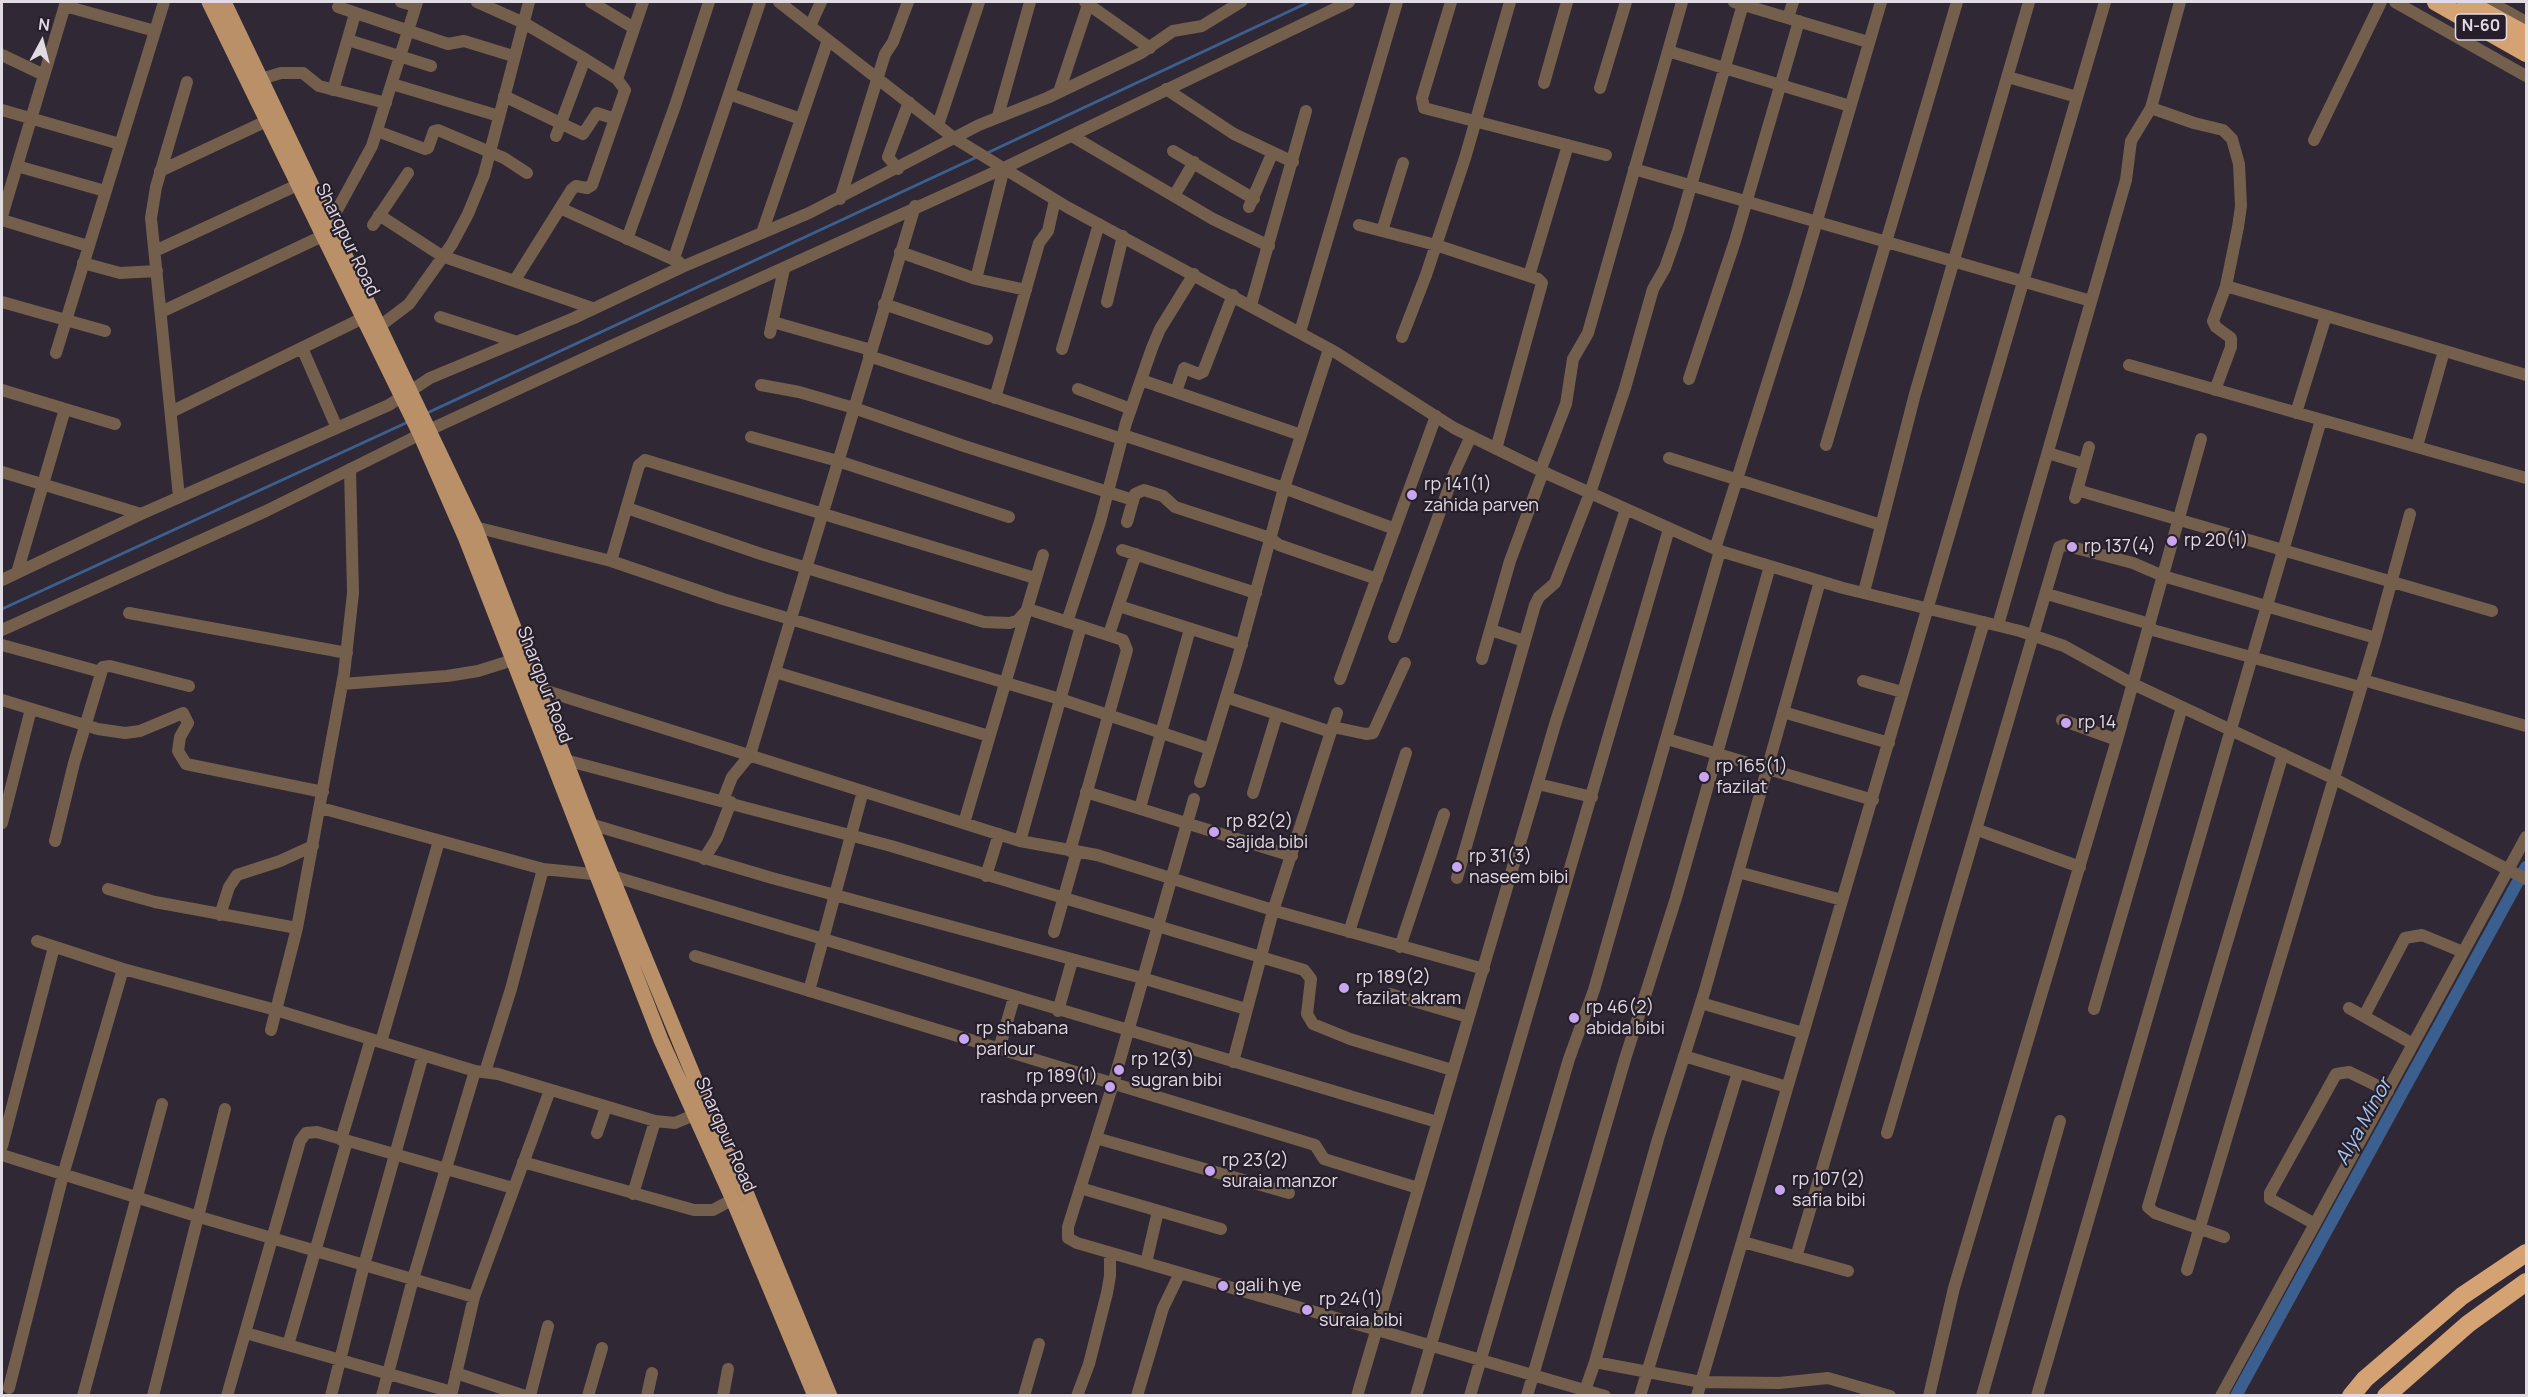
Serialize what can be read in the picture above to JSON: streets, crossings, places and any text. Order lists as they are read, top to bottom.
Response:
{
  "streets": {
    "highway": ["N-60"],
    "main road": ["Sharqpur Road"]
  },
  "water": ["Alya Minor"],
  "places": [
    "rp 141(1) zahida parven",
    "rp 20(1)",
    "rp 137(4)",
    "rp 14",
    "rp 165(1) fazilat",
    "rp 82(2) sajida bibi",
    "rp 31(3) naseem bibi",
    "rp 189(2) fazilat akram",
    "rp 46(2) abida bibi",
    "rp shabana parlour",
    "rp 12(3) sugran bibi",
    "rp 189(1) rashda prveen",
    "rp 23(2) suraia manzor",
    "rp 107(2) safia bibi",
    "gali h ye",
    "rp 24(1) suraia bibi"
  ],
  "north": "top"
}
